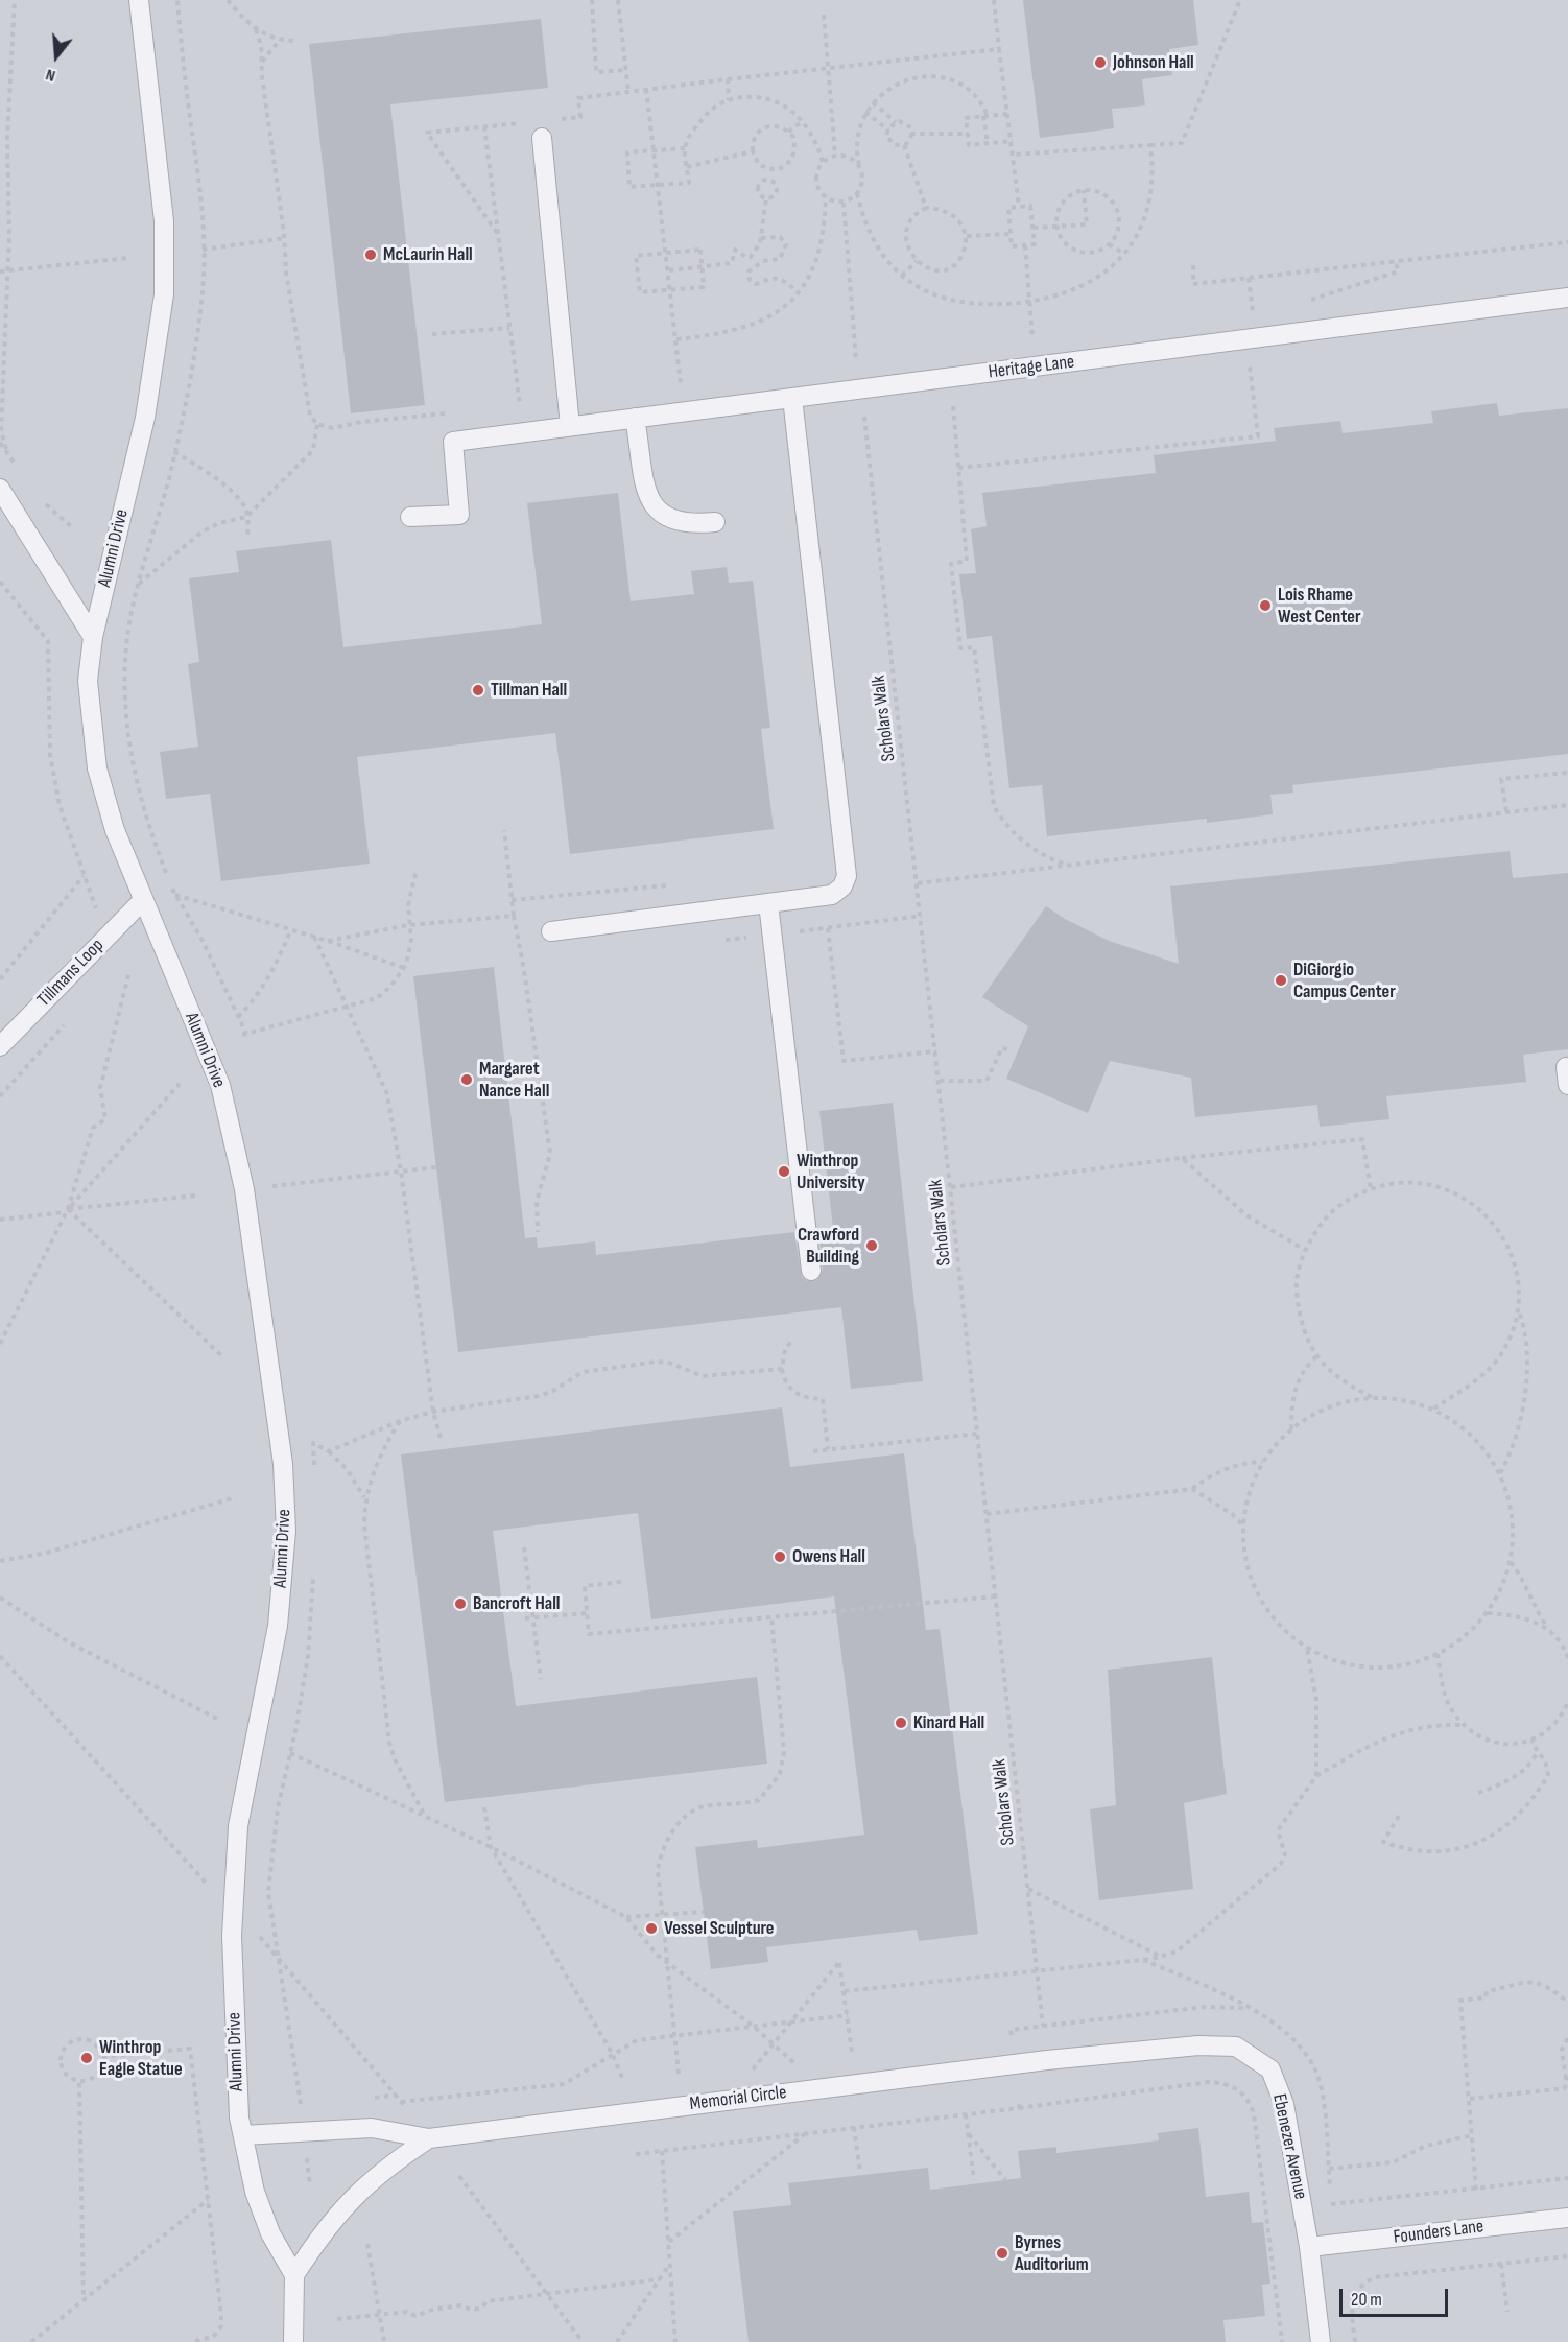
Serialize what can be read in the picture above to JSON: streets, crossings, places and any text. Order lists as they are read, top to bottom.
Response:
{
  "streets": {
    "lane": [
      "Heritage Lane",
      "Alumni Drive",
      "Tillmans Loop",
      "Memorial Circle",
      "Ebenezer Avenue",
      "Founders Lane"
    ],
    "path": ["Scholars Walk"]
  },
  "crossings": [
    ["Alumni Drive", "Tillmans Loop"],
    ["Alumni Drive", "Memorial Circle"],
    ["Memorial Circle", "Ebenezer Avenue"],
    ["Ebenezer Avenue", "Founders Lane"]
  ],
  "places": [
    "Johnson Hall",
    "McLaurin Hall",
    "Lois Rhame West Center",
    "Tillman Hall",
    "DiGiorgio Campus Center",
    "Margaret Nance Hall",
    "Winthrop University",
    "Crawford Building",
    "Owens Hall",
    "Bancroft Hall",
    "Kinard Hall",
    "Vessel Sculpture",
    "Winthrop Eagle Statue",
    "Byrnes Auditorium"
  ],
  "scale_bar": "20 m",
  "north": "bottom"
}
